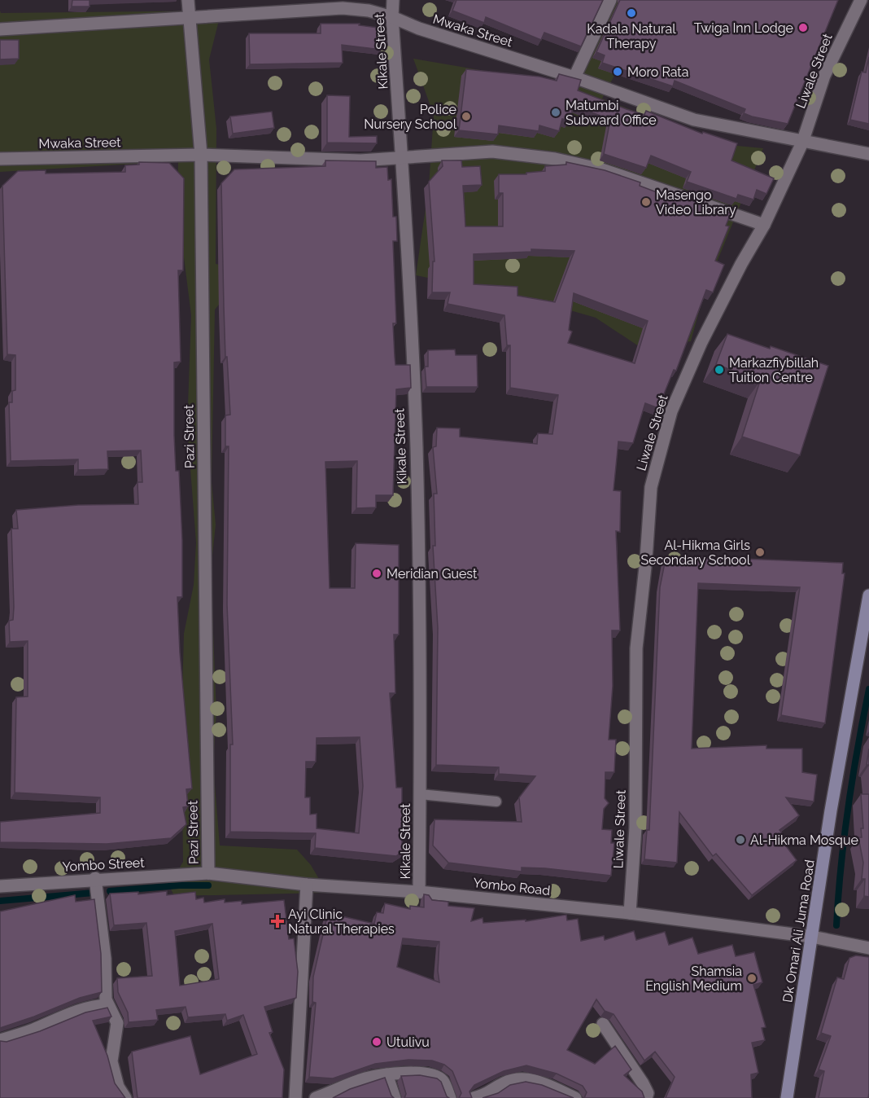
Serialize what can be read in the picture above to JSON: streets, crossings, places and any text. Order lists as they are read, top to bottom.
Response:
{
  "streets": {
    "street": [
      "Mwaka Street",
      "Kikale Street",
      "Liwale Street",
      "Pazi Street",
      "Yombo Street",
      "Yombo Road",
      "Dk Omari Ali Juma Road"
    ]
  },
  "crossings": [
    ["Mwaka Street", "Kikale Street"],
    ["Mwaka Street", "Liwale Street"],
    ["Mwaka Street", "Pazi Street"],
    ["Kikale Street", "Yombo Road"],
    ["Liwale Street", "Yombo Road"],
    ["Pazi Street", "Yombo Street"],
    ["Pazi Street", "Yombo Road"],
    ["Yombo Street", "Yombo Road"],
    ["Yombo Road", "Dk Omari Ali Juma Road"]
  ],
  "places": {
    "other": [
      "Kadala Natural Therapy",
      "Twiga Inn Lodge",
      "Moro Rata",
      "Matumbi Subward Office",
      "Police Nursery School",
      "Masengo Video Library",
      "Markazfiybillah Tuition Centre",
      "Al-Hikma Girls Secondary School",
      "Meridian Guest",
      "Al-Hikma Mosque",
      "Shamsia English Medium",
      "Utulivu"
    ],
    "health": ["Ayi Clinic Natural Therapies"]
  }
}
